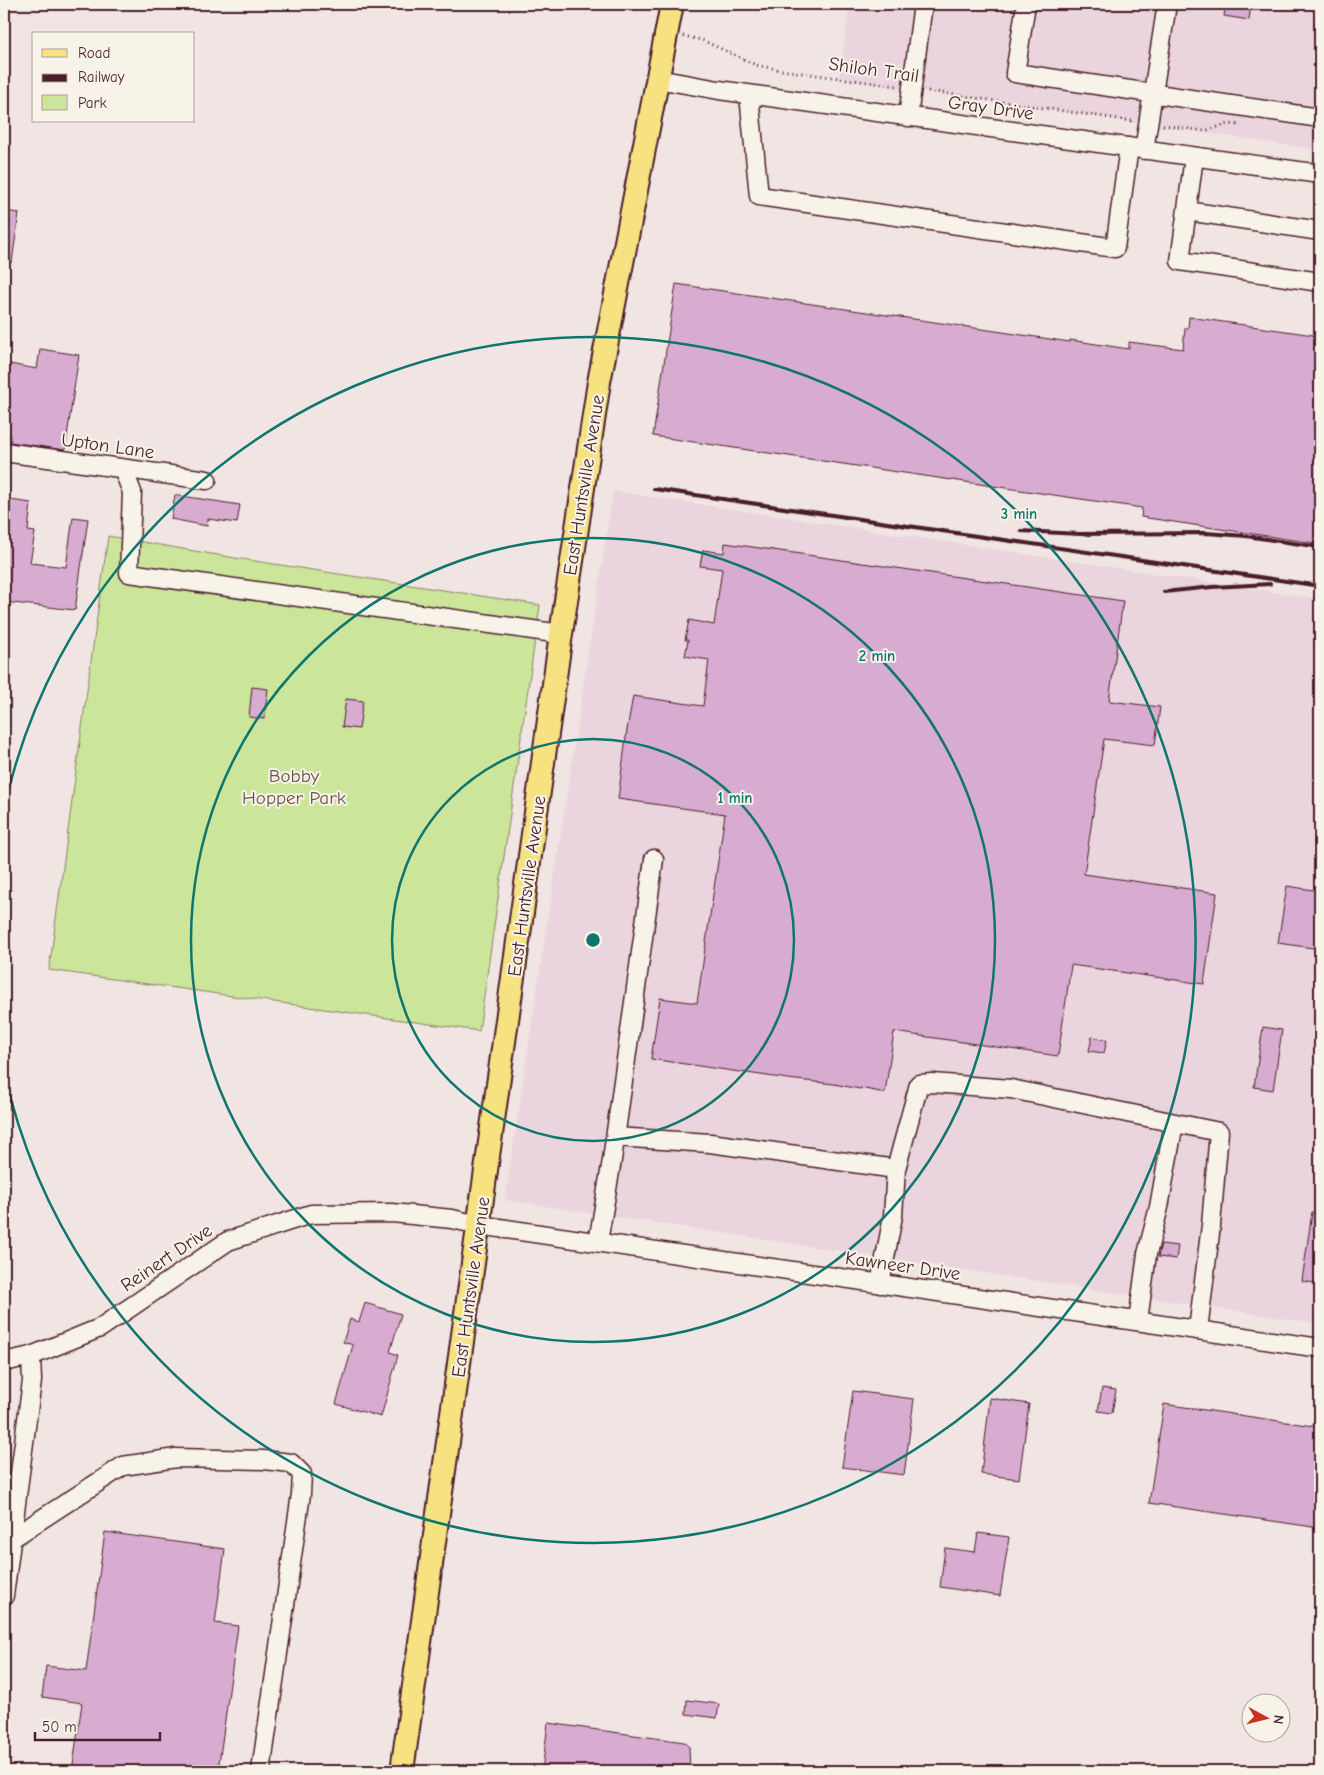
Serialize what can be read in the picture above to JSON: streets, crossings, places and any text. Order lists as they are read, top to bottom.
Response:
{
  "streets": {
    "main road": ["East Huntsville Avenue"],
    "street": [
      "Gray Drive",
      "Upton Lane",
      "Reinert Drive",
      "Kawneer Drive"
    ],
    "path": ["Shiloh Trail"]
  },
  "crossings": [
    ["Shiloh Trail", "East Huntsville Avenue"],
    ["Gray Drive", "East Huntsville Avenue"],
    ["East Huntsville Avenue", "Reinert Drive"],
    ["East Huntsville Avenue", "Kawneer Drive"],
    ["Reinert Drive", "Kawneer Drive"]
  ],
  "parks": ["Bobby Hopper Park"],
  "legend": ["Road", "Railway", "Park"],
  "scale_bar": "50 m",
  "north": "right",
  "rings": ["3 min", "2 min", "1 min"]
}
